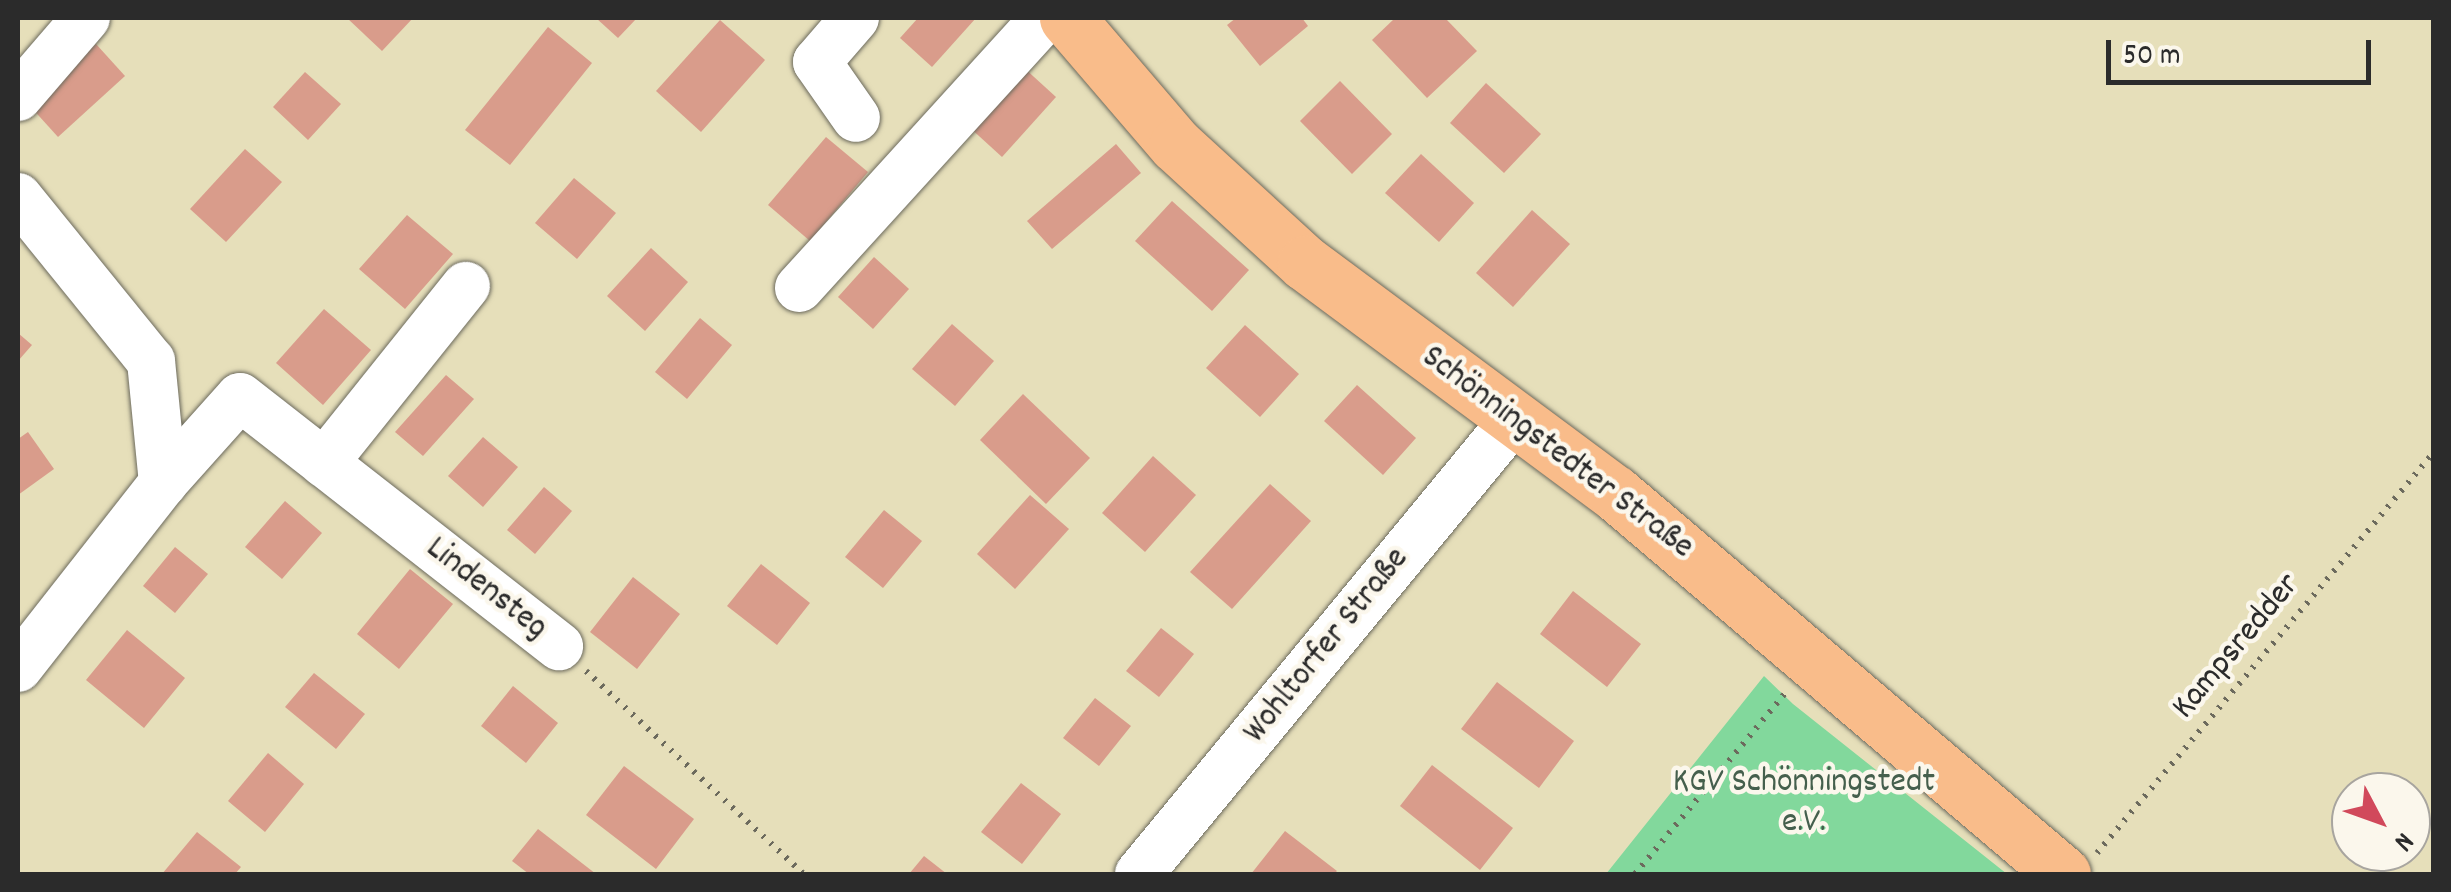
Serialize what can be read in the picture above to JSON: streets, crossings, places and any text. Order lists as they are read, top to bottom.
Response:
{
  "streets": {
    "main road": ["Schönningstedter Straße"],
    "street": ["Lindensteg", "Wohltorfer Straße"],
    "path": ["Kampsredder"]
  },
  "crossings": [
    ["Schönningstedter Straße", "Wohltorfer Straße"],
    ["Schönningstedter Straße", "Kampsredder"]
  ],
  "parks": ["KGV Schönningstedt e.V."],
  "scale_bar": "50 m",
  "north": "bottom right"
}
